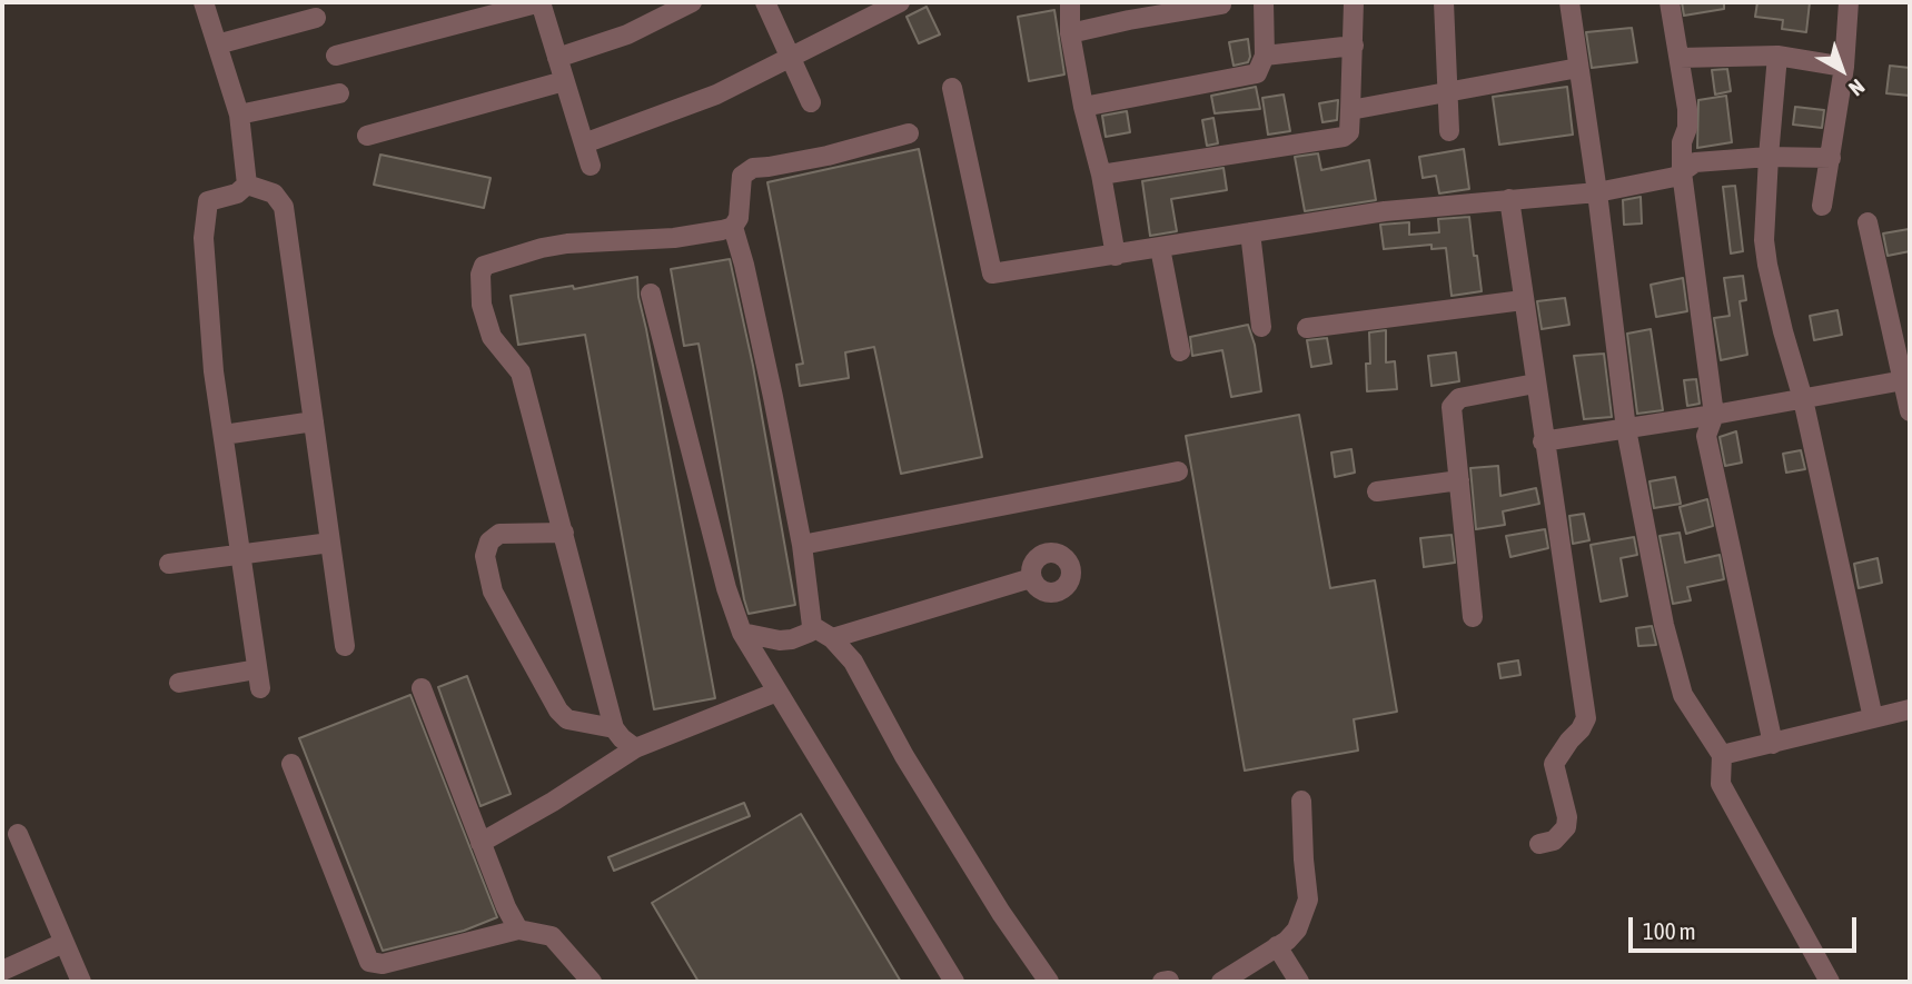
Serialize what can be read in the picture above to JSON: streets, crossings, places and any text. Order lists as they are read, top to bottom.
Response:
{
  "scale_bar": "100 m",
  "north": "bottom right"
}
